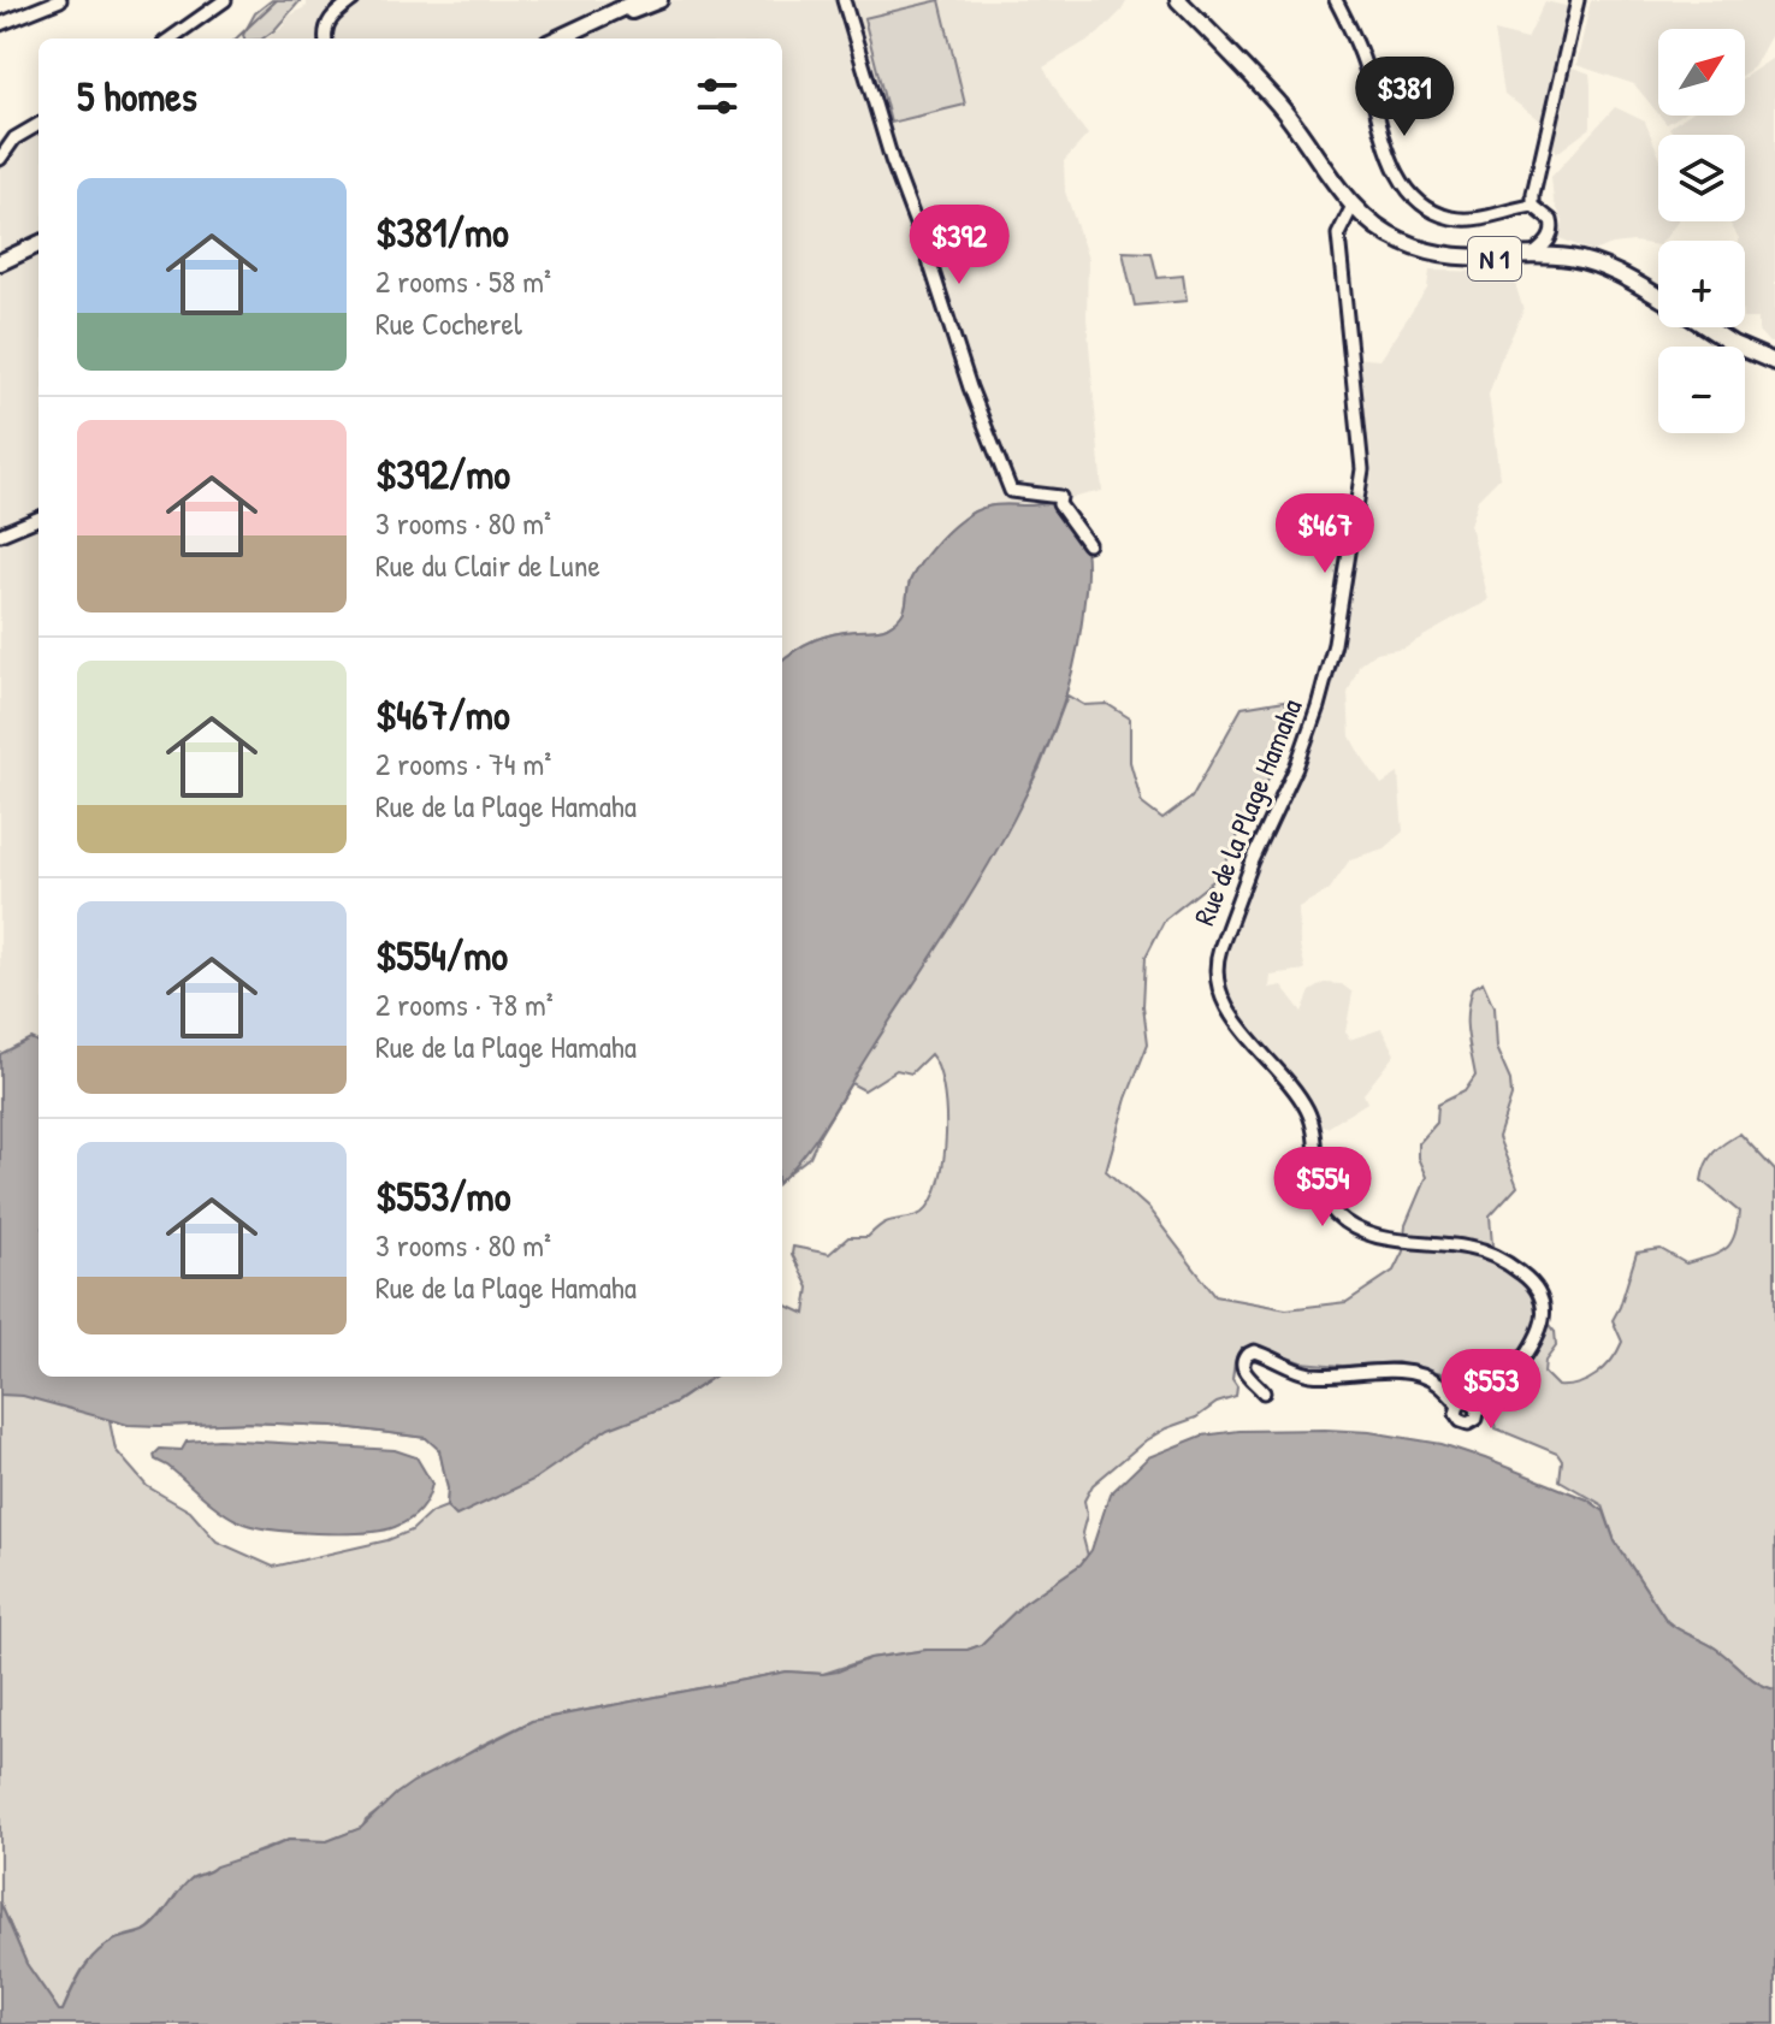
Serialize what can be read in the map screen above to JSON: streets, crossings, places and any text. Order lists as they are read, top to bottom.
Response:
{
  "streets": {
    "main road": ["N 1"],
    "street": ["Rue de la Plage Hamaha"]
  },
  "crossings": [
    ["N 1", "Rue de la Plage Hamaha"]
  ],
  "north": "top right",
  "page": {
    "map_buttons": ["+", "−"],
    "heading": "5 homes",
    "price": [
      "$381",
      "$392",
      "$467",
      "$554",
      "$553"
    ],
    "list": [
      {
        "name": "$381/mo",
        "note": "2 rooms · 58 m² · Rue Cocherel"
      },
      {
        "name": "$392/mo",
        "note": "3 rooms · 80 m² · Rue du Clair de Lune"
      },
      {
        "name": "$467/mo",
        "note": "2 rooms · 74 m² · Rue de la Plage Hamaha"
      },
      {
        "name": "$554/mo",
        "note": "2 rooms · 78 m² · Rue de la Plage Hamaha"
      },
      {
        "name": "$553/mo",
        "note": "3 rooms · 80 m² · Rue de la Plage Hamaha"
      }
    ]
  }
}
